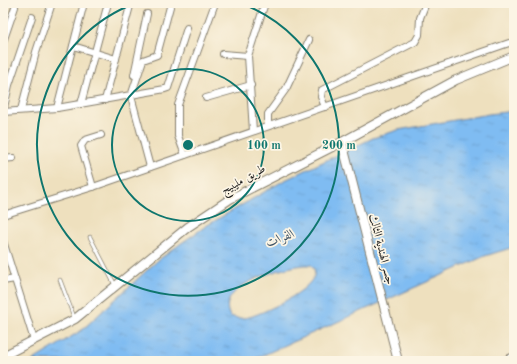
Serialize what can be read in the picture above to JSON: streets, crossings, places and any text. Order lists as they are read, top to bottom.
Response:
{
  "streets": {
    "street": ["طريق مليبيج", "جسر الهندية الثالث"]
  },
  "crossings": [
    ["طريق مليبيج", "جسر الهندية الثالث"]
  ],
  "water": ["الفرات"],
  "rings": ["100 m", "200 m"]
}
